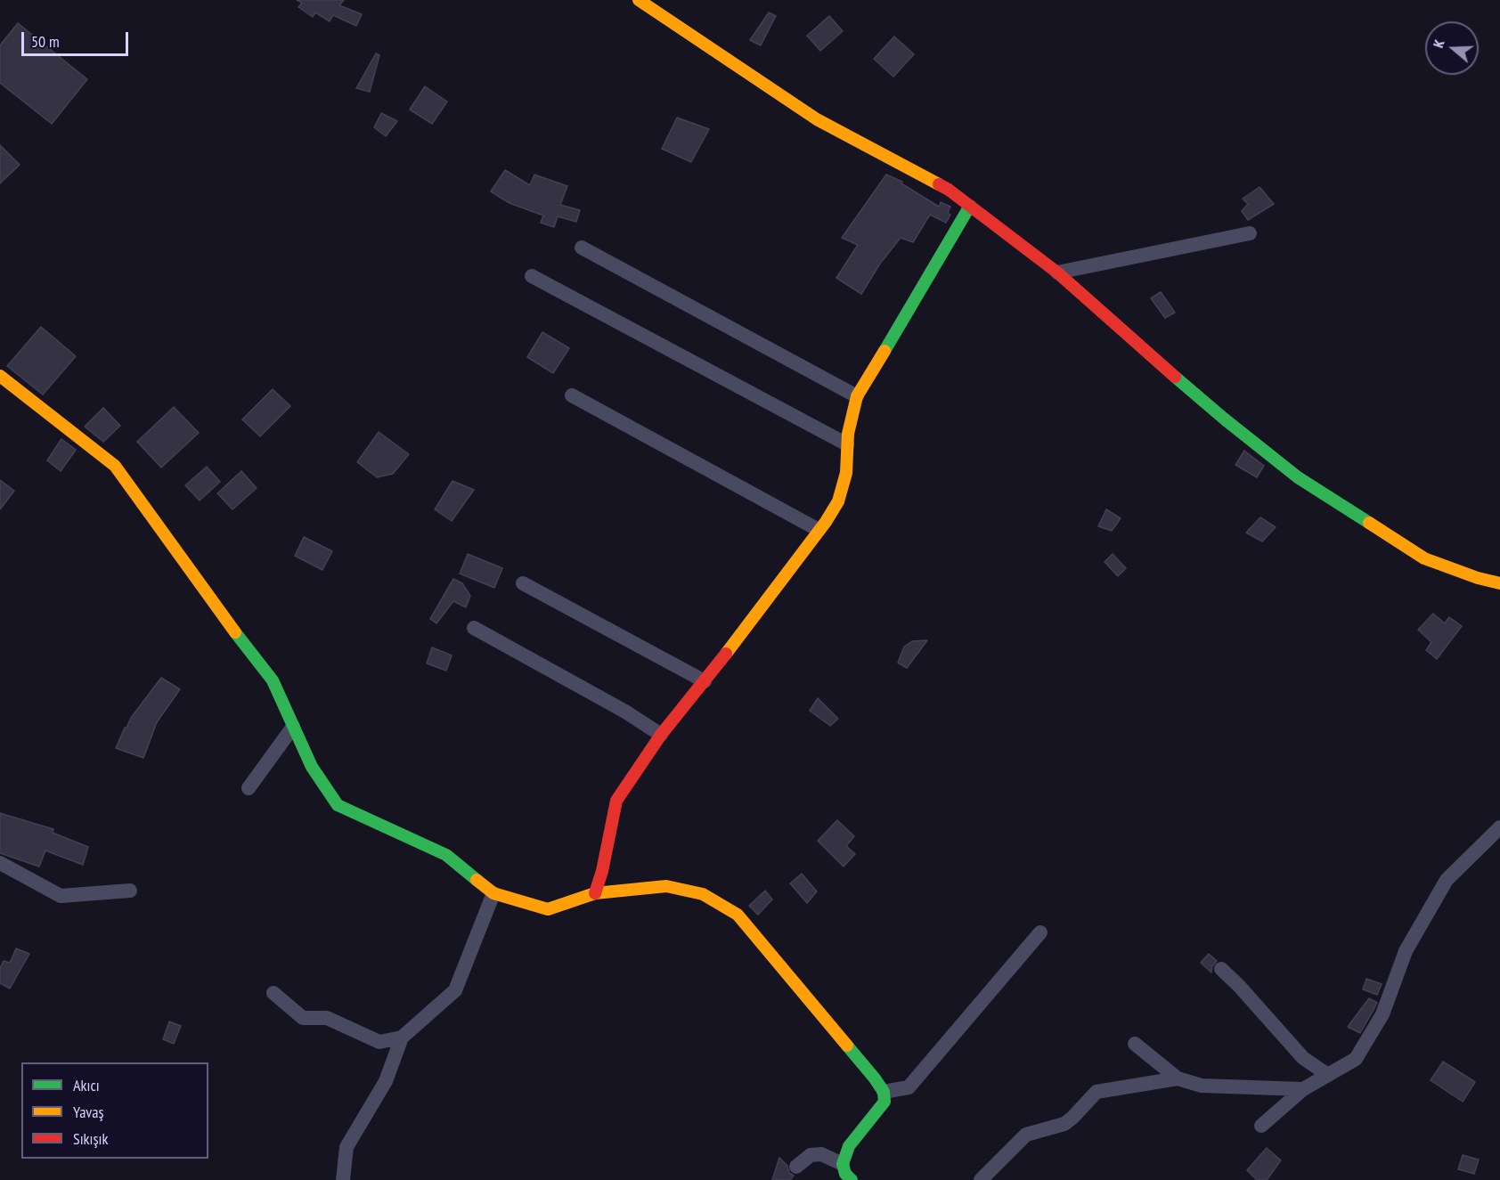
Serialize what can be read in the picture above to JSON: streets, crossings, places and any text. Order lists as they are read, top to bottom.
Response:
{
  "legend": ["Akıcı", "Yavaş", "Sıkışık"],
  "scale_bar": "50 m",
  "north": "left"
}
